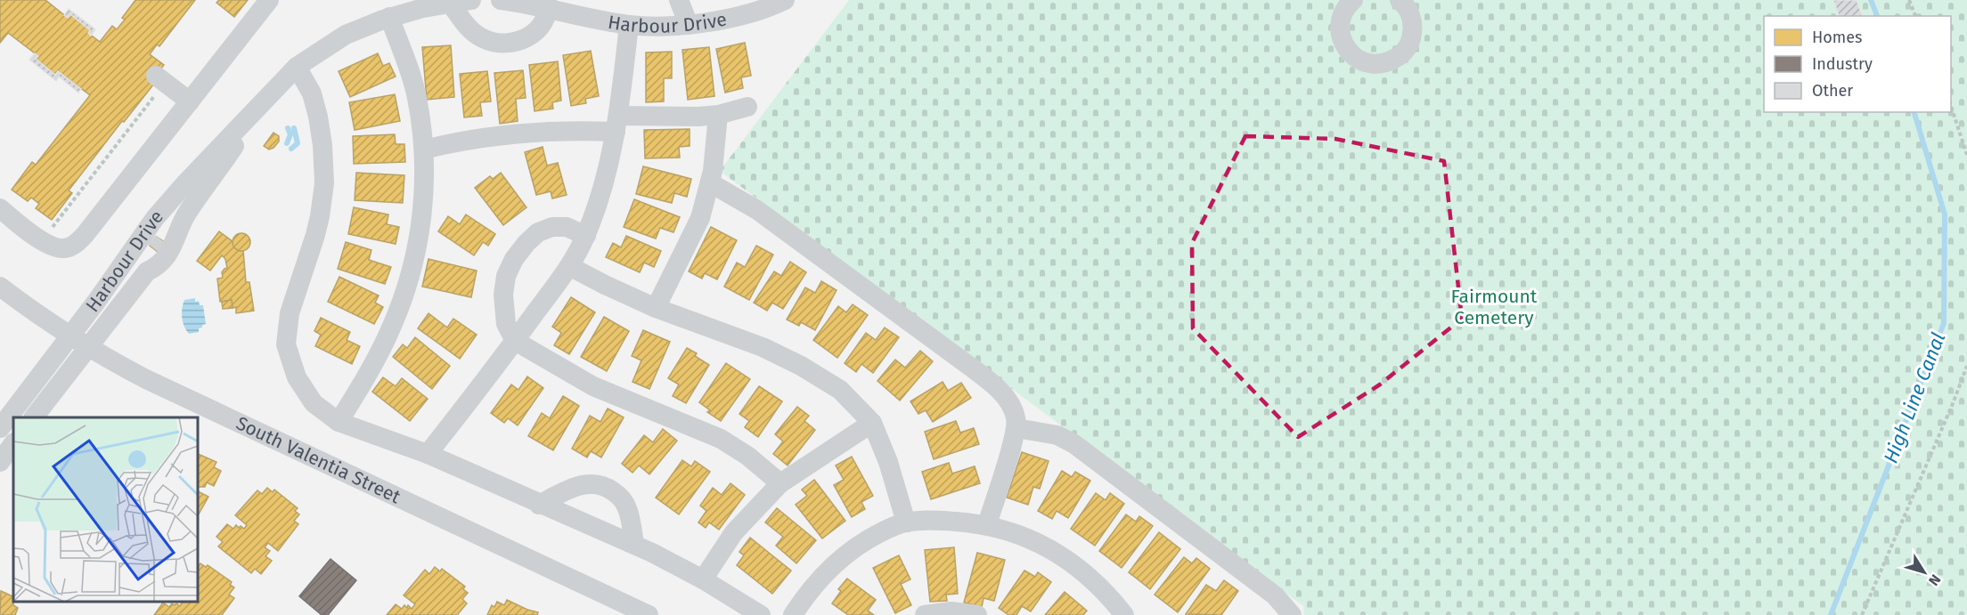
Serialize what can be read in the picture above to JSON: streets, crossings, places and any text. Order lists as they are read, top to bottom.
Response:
{
  "streets": {
    "street": ["Harbour Drive", "South Valentia Street"]
  },
  "crossings": [
    ["Harbour Drive", "South Valentia Street"]
  ],
  "water": ["High Line Canal"],
  "parks": ["Fairmount Cemetery"],
  "legend": ["Homes", "Industry", "Other"],
  "north": "bottom right"
}
